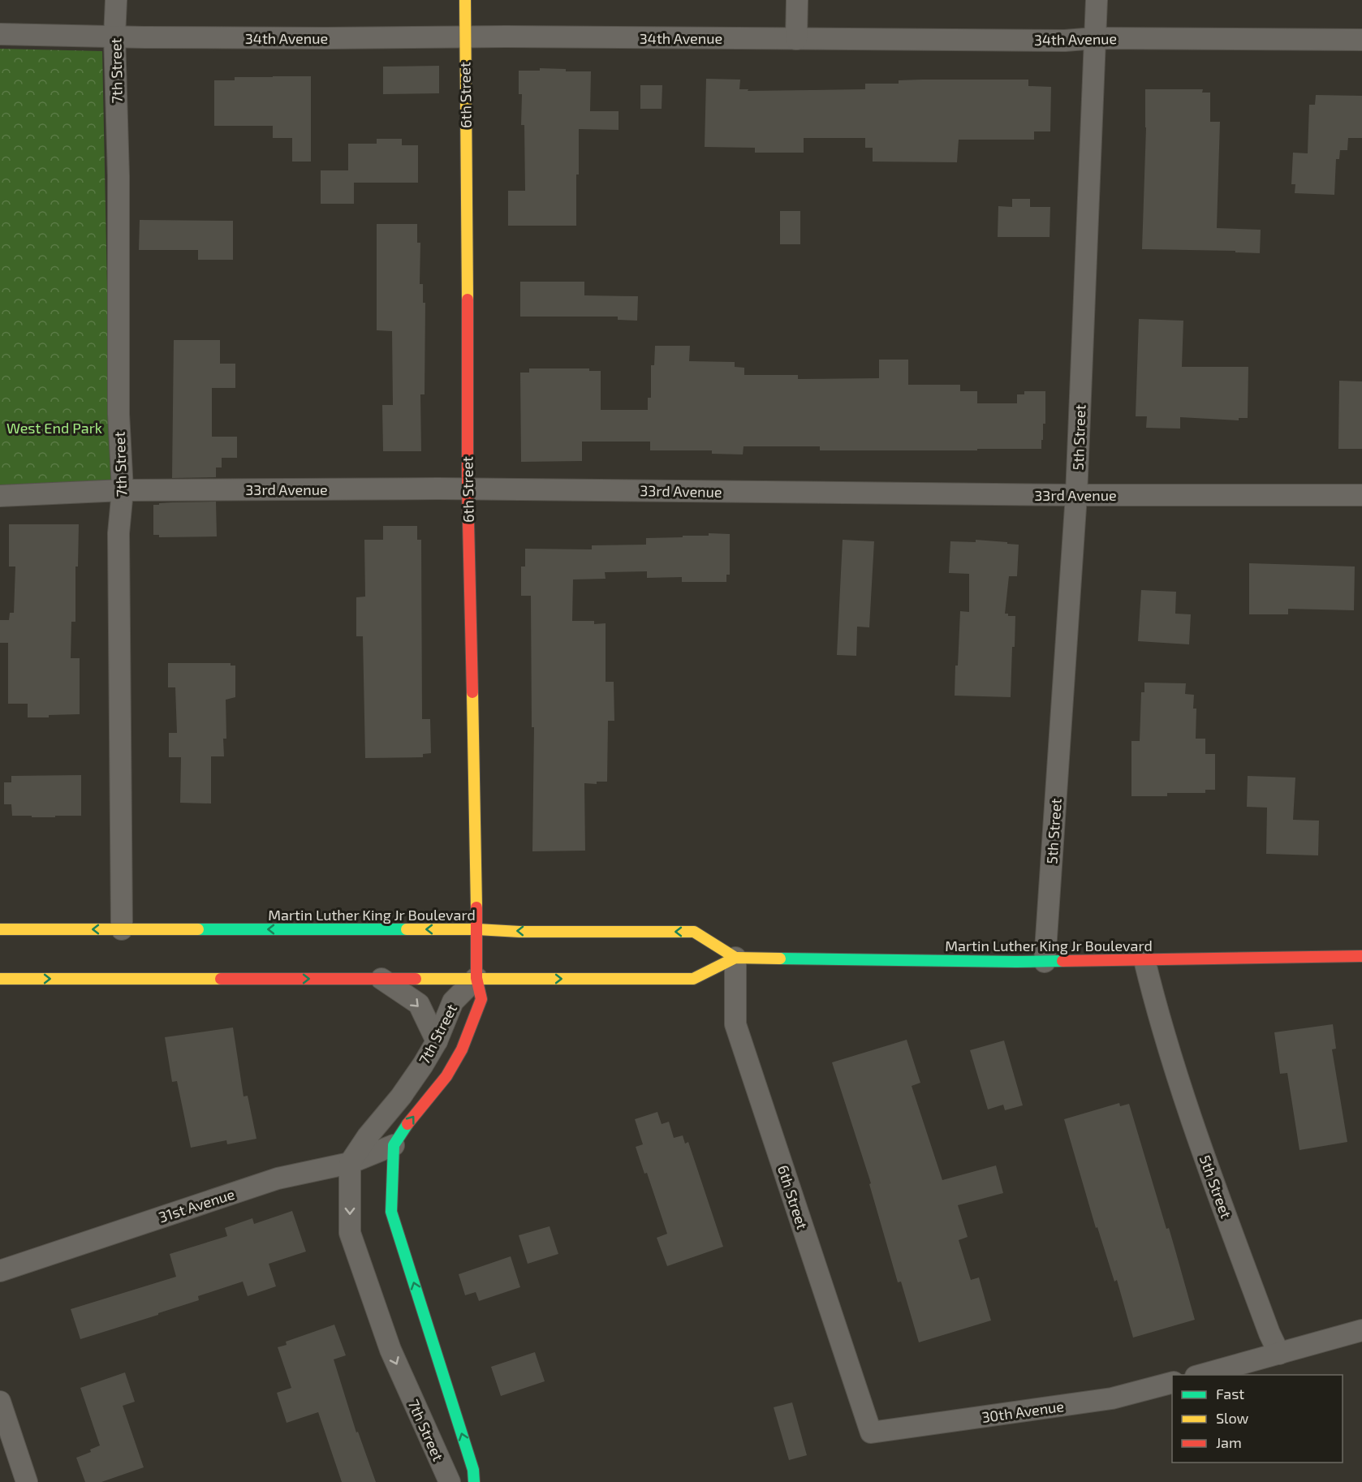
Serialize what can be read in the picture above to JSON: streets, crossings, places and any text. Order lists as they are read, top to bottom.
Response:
{
  "streets": {
    "main road": ["7th Street", "6th Street", "Martin Luther King Jr Boulevard"],
    "street": [
      "34th Avenue",
      "5th Street",
      "33rd Avenue",
      "31st Avenue",
      "30th Avenue"
    ]
  },
  "crossings": [
    ["34th Avenue", "7th Street"],
    ["34th Avenue", "6th Street"],
    ["34th Avenue", "5th Street"],
    ["7th Street", "6th Street"],
    ["7th Street", "33rd Avenue"],
    ["7th Street", "Martin Luther King Jr Boulevard"],
    ["7th Street", "31st Avenue"],
    ["6th Street", "33rd Avenue"],
    ["6th Street", "Martin Luther King Jr Boulevard"],
    ["6th Street", "30th Avenue"],
    ["5th Street", "33rd Avenue"],
    ["5th Street", "Martin Luther King Jr Boulevard"]
  ],
  "parks": ["West End Park"],
  "legend": ["Fast", "Slow", "Jam"]
}
